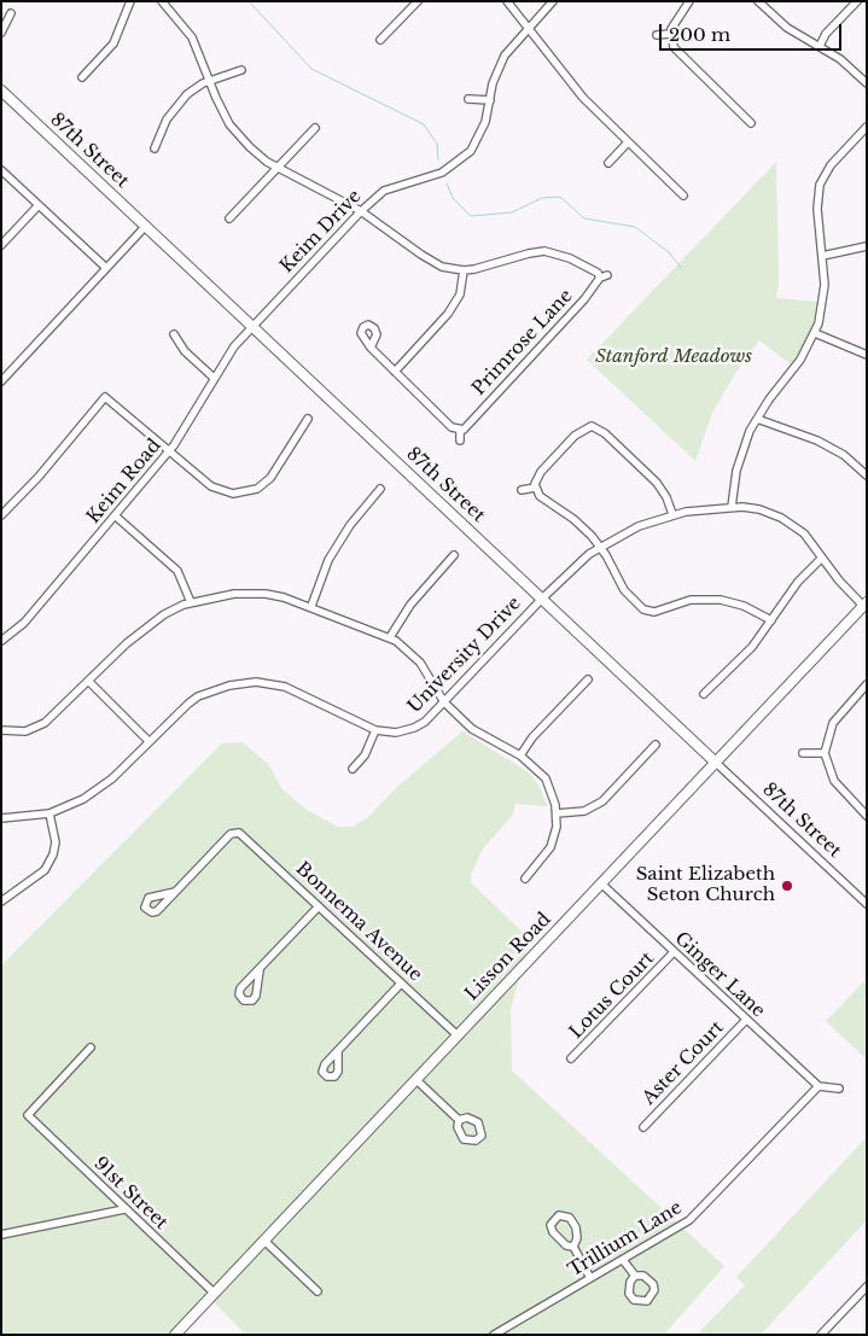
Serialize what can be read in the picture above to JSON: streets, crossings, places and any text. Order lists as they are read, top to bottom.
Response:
{
  "streets": {
    "street": [
      "87th Street",
      "Keim Drive",
      "Primrose Lane",
      "Keim Road",
      "University Drive",
      "Bonnema Avenue",
      "Lisson Road",
      "Ginger Lane",
      "Lotus Court",
      "Aster Court",
      "91st Street",
      "Trillium Lane"
    ]
  },
  "crossings": [
    ["87th Street", "Keim Drive"],
    ["87th Street", "Keim Road"],
    ["87th Street", "University Drive"],
    ["87th Street", "Lisson Road"],
    ["Keim Drive", "Keim Road"],
    ["University Drive", "Lisson Road"],
    ["Bonnema Avenue", "Lisson Road"],
    ["Lisson Road", "Ginger Lane"],
    ["Lisson Road", "91st Street"],
    ["Ginger Lane", "Lotus Court"],
    ["Ginger Lane", "Aster Court"],
    ["Ginger Lane", "Trillium Lane"]
  ],
  "parks": ["Stanford Meadows"],
  "places": ["Saint Elizabeth Seton Church"],
  "scale_bar": "200 m"
}
